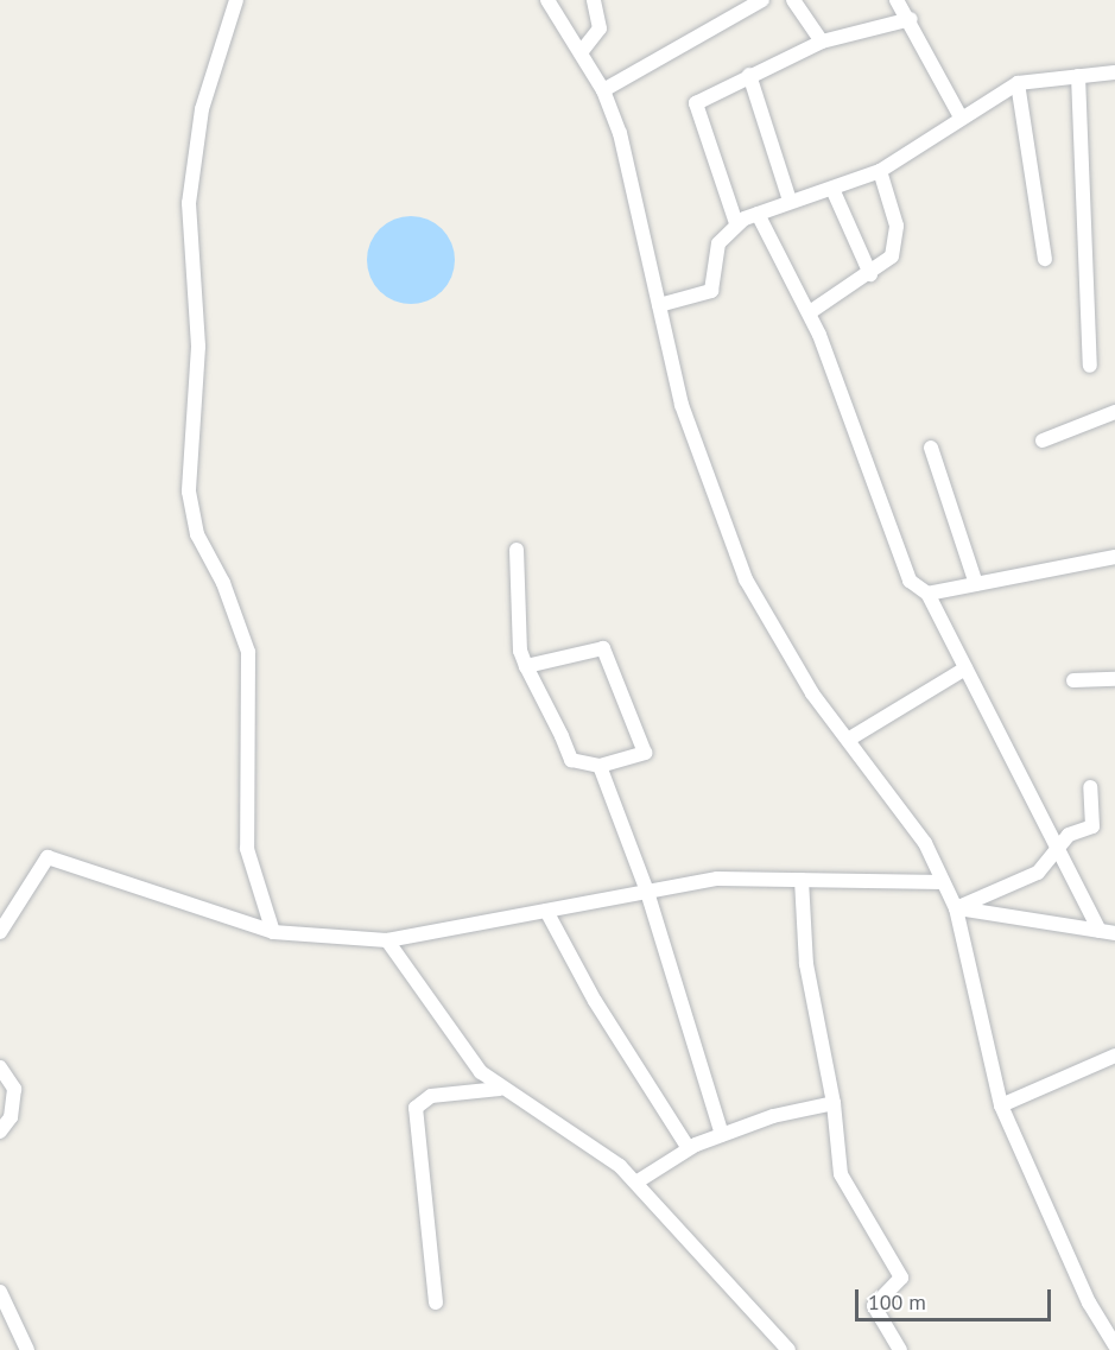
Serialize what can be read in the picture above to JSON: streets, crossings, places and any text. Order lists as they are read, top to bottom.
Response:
{
  "scale_bar": "100 m"
}
